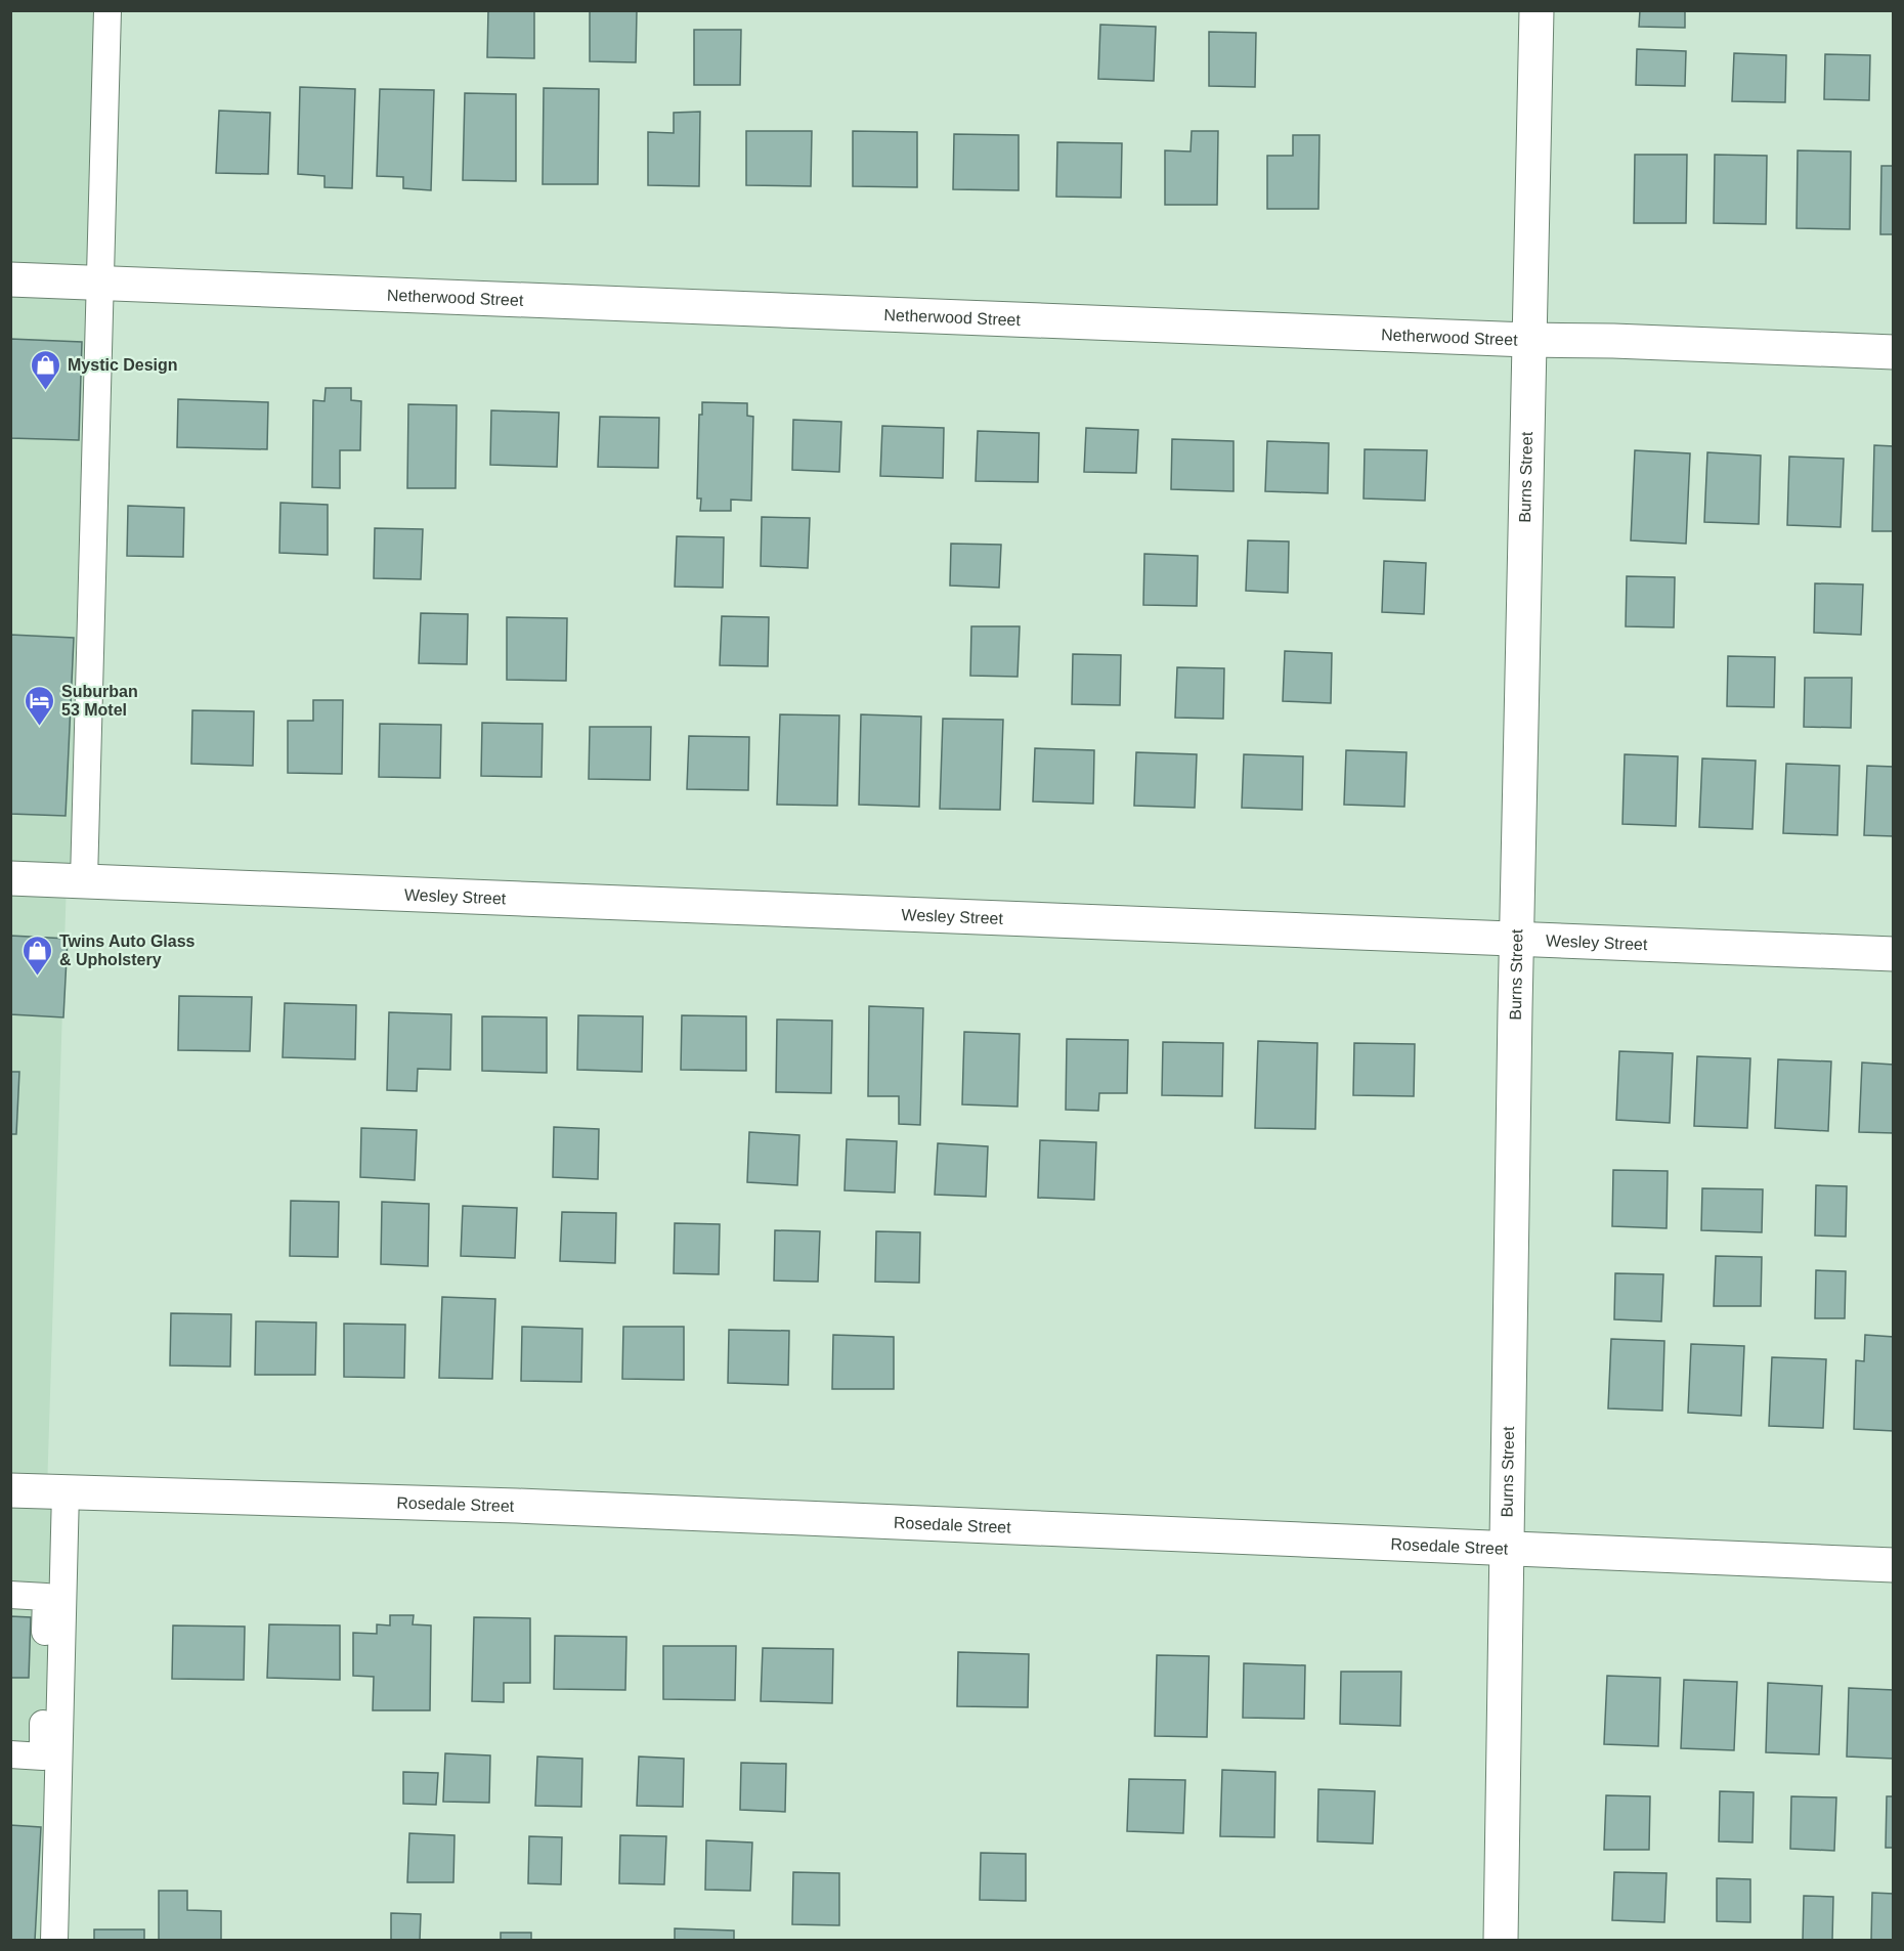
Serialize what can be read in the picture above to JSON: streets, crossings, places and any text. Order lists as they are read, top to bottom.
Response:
{
  "streets": {
    "street": [
      "Netherwood Street",
      "Burns Street",
      "Wesley Street",
      "Rosedale Street"
    ]
  },
  "crossings": [
    ["Netherwood Street", "Burns Street"],
    ["Burns Street", "Wesley Street"],
    ["Burns Street", "Rosedale Street"]
  ],
  "places": {
    "shop": ["Mystic Design", "Twins Auto Glass & Upholstery"],
    "hotel": ["Suburban 53 Motel"]
  }
}
